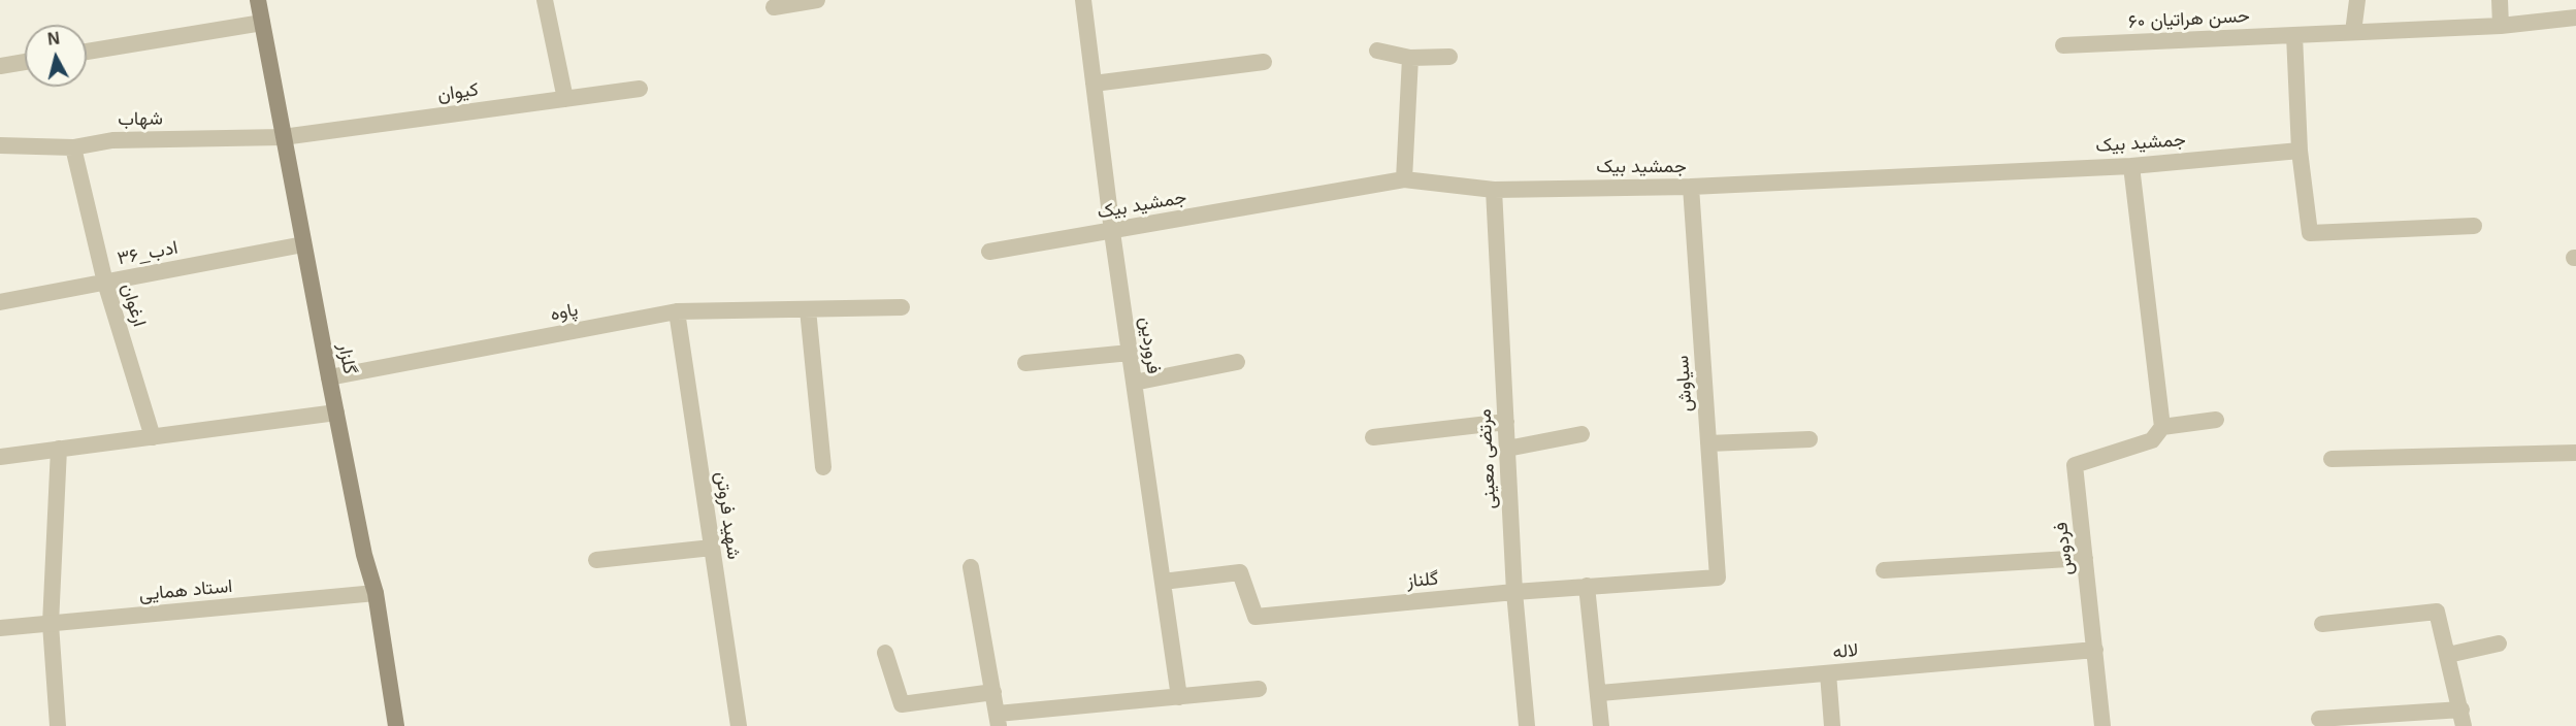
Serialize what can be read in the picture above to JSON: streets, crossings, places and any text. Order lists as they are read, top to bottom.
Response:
{
  "streets": {
    "main road": ["گلزار"],
    "street": [
      "حسن هراتیان ۶۰",
      "کیوان",
      "شهاب",
      "جمشید بیک",
      "۳۶_ادب",
      "ارغوان",
      "پاوه",
      "فروردین",
      "سیاوش",
      "مرتضی معینی",
      "شهید فروتن",
      "فردوس",
      "گلناز",
      "استاد همایی",
      "لاله"
    ]
  },
  "crossings": [
    ["کیوان", "شهاب"],
    ["کیوان", "گلزار"],
    ["شهاب", "ارغوان"],
    ["شهاب", "گلزار"],
    ["جمشید بیک", "فروردین"],
    ["جمشید بیک", "سیاوش"],
    ["جمشید بیک", "مرتضی معینی"],
    ["۳۶_ادب", "ارغوان"],
    ["۳۶_ادب", "گلزار"],
    ["پاوه", "گلزار"],
    ["پاوه", "شهید فروتن"],
    ["فروردین", "گلناز"],
    ["گلزار", "استاد همایی"],
    ["سیاوش", "گلناز"],
    ["مرتضی معینی", "گلناز"],
    ["فردوس", "لاله"]
  ],
  "north": "top"
}
